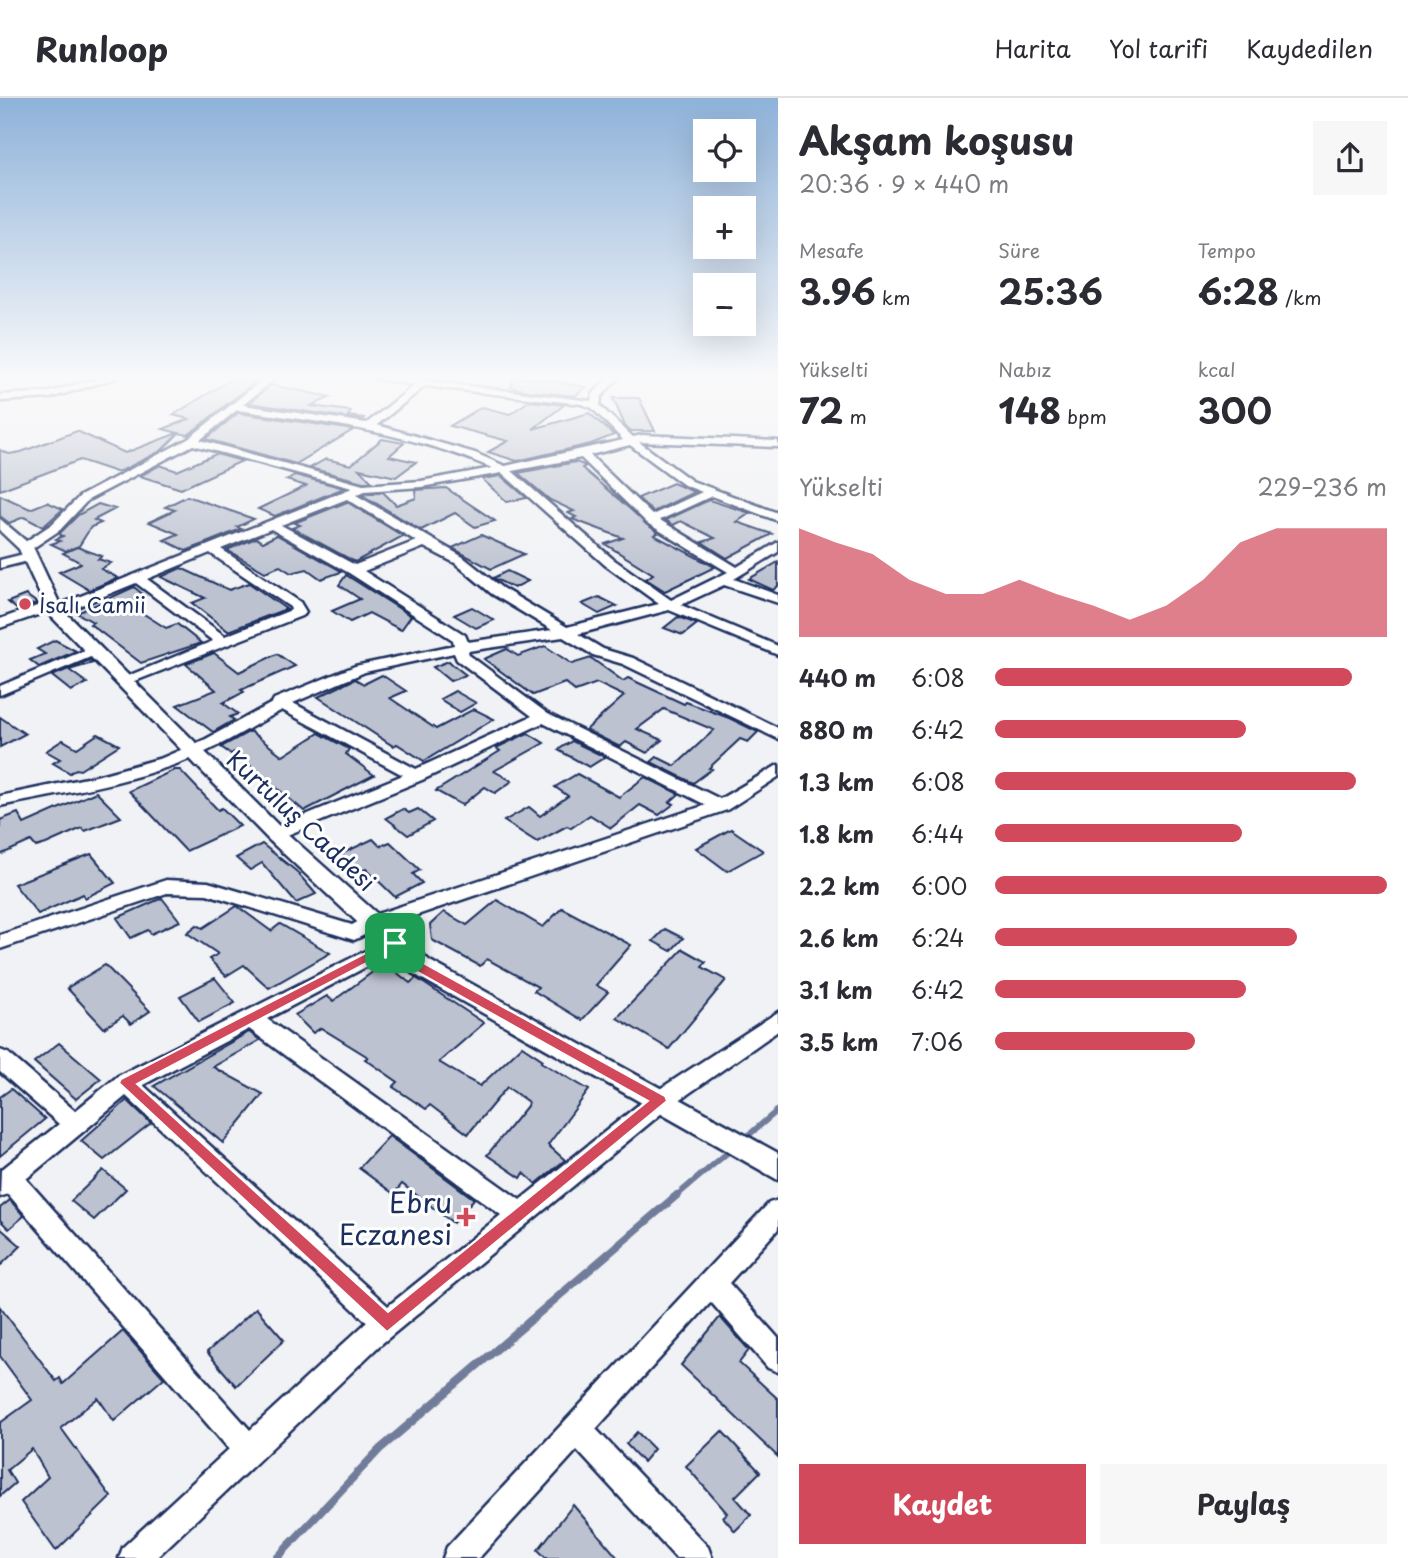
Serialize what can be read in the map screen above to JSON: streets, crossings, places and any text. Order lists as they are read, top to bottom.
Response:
{
  "streets": {
    "main road": ["Kurtuluş Caddesi"]
  },
  "places": {
    "other": ["İsalı Camii"],
    "health": ["Ebru Eczanesi"]
  },
  "page": {
    "header": "Runloop",
    "nav": ["Harita", "Yol tarifi", "Kaydedilen"],
    "heading": ["Akşam koşusu", "20:36 · 9 × 440 m"],
    "map_buttons": ["+", "−"],
    "stats": [
      ["Mesafe", "3.96 km"],
      ["Süre", "25:36"],
      ["Tempo", "6:28 /km"],
      ["Yükselti", "72 m"],
      ["Nabız", "148 bpm"],
      ["kcal", "300"]
    ],
    "chart": ["Yükselti", "229–236 m"],
    "list": [
      {
        "name": "440 m",
        "note": "6:08"
      },
      {
        "name": "880 m",
        "note": "6:42"
      },
      {
        "name": "1.3 km",
        "note": "6:08"
      },
      {
        "name": "1.8 km",
        "note": "6:44"
      },
      {
        "name": "2.2 km",
        "note": "6:00"
      },
      {
        "name": "2.6 km",
        "note": "6:24"
      },
      {
        "name": "3.1 km",
        "note": "6:42"
      },
      {
        "name": "3.5 km",
        "note": "7:06"
      }
    ],
    "buttons": ["Kaydet", "Paylaş"]
  }
}
